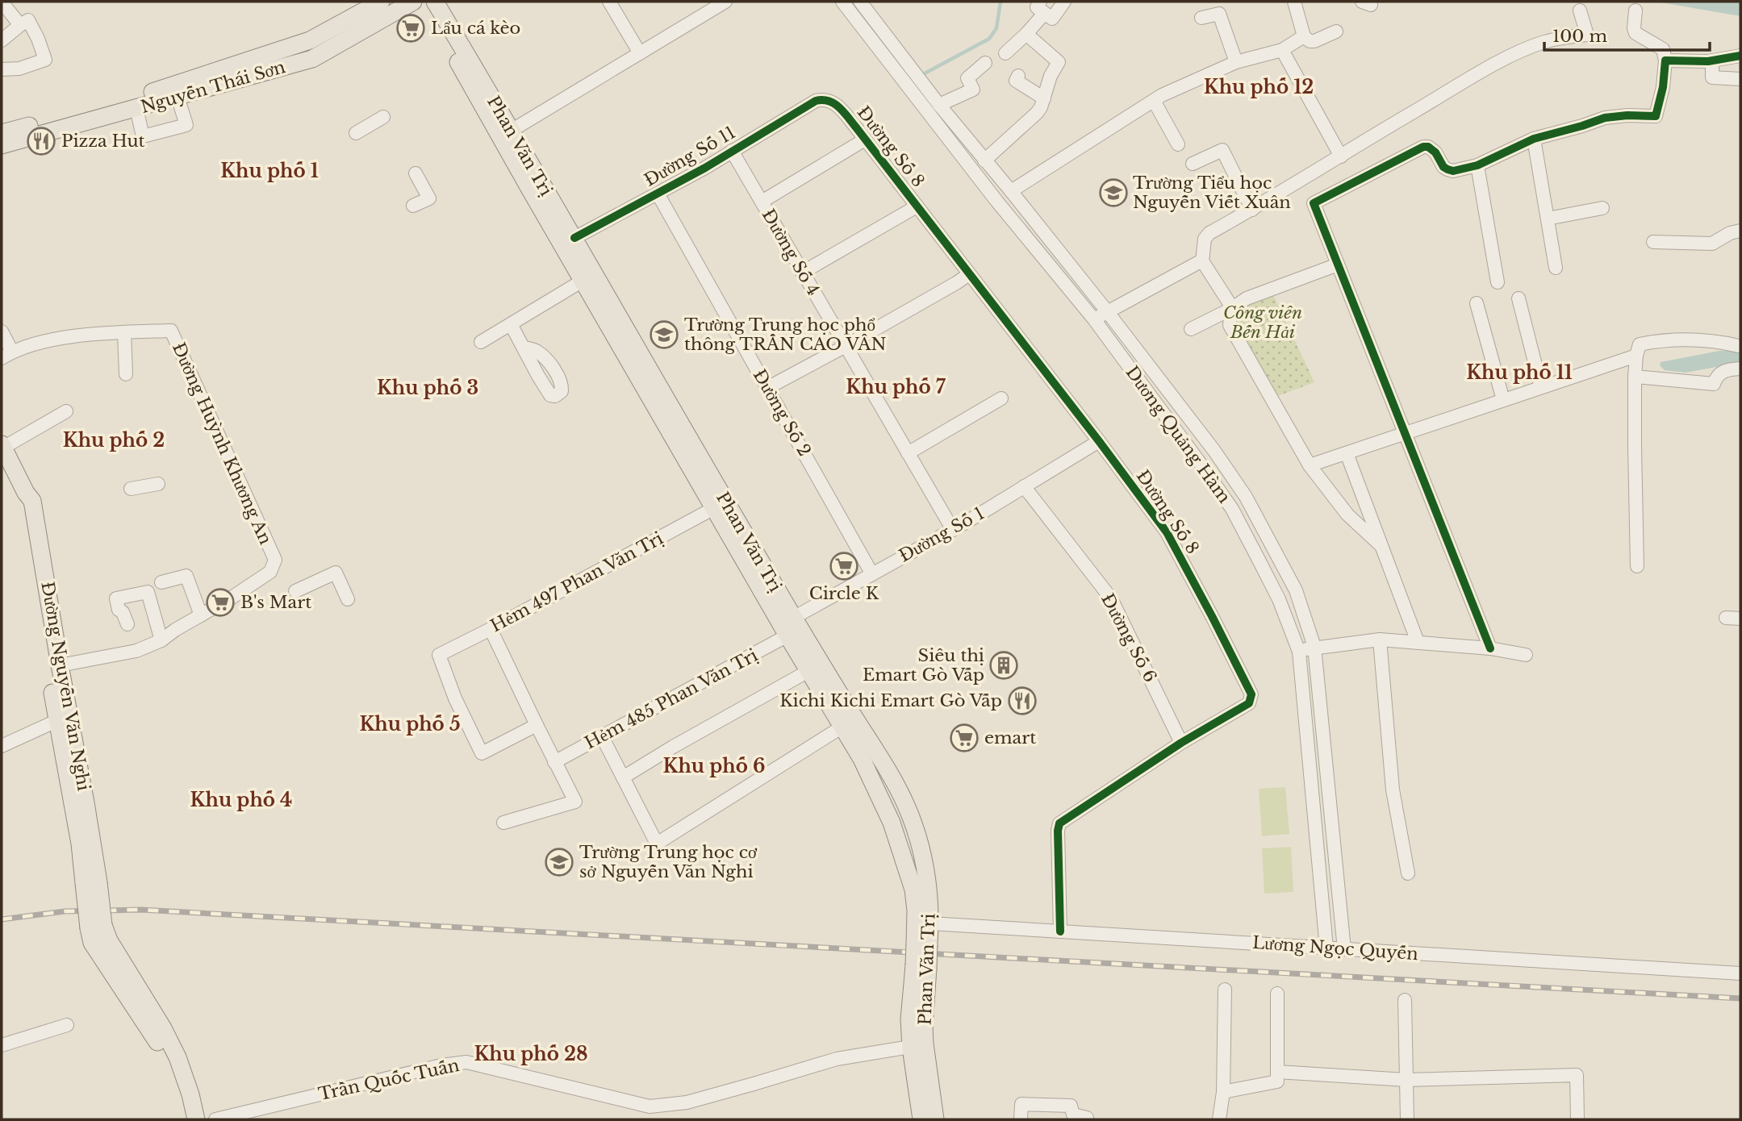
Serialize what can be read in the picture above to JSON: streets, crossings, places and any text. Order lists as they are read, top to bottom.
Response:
{
  "streets": {
    "main road": ["Nguyễn Thái Sơn", "Phan Văn Trị", "Đường Nguyễn Văn Nghi"],
    "street": [
      "Đường Số 8",
      "Đường Số 11",
      "Đường Số 4",
      "Đường Số 2",
      "Dương Quảng Hàm",
      "Đường Huỳnh Khương An",
      "Đường Số 1",
      "Hẻm 497 Phan Văn Trị",
      "Đường Số 6",
      "Hẻm 485 Phan Văn Trị",
      "Lương Ngọc Quyến",
      "Trần Quốc Tuấn"
    ]
  },
  "crossings": [
    ["Phan Văn Trị", "Đường Số 11"],
    ["Phan Văn Trị", "Đường Số 1"],
    ["Phan Văn Trị", "Hẻm 497 Phan Văn Trị"],
    ["Phan Văn Trị", "Hẻm 485 Phan Văn Trị"],
    ["Phan Văn Trị", "Lương Ngọc Quyến"],
    ["Phan Văn Trị", "Trần Quốc Tuấn"],
    ["Đường Số 8", "Đường Số 11"],
    ["Đường Số 8", "Đường Số 1"],
    ["Đường Số 8", "Đường Số 6"],
    ["Đường Số 8", "Lương Ngọc Quyến"],
    ["Đường Số 11", "Đường Số 4"],
    ["Đường Số 11", "Đường Số 2"],
    ["Đường Số 4", "Đường Số 1"],
    ["Đường Số 2", "Đường Số 1"],
    ["Dương Quảng Hàm", "Lương Ngọc Quyến"],
    ["Đường Số 1", "Đường Số 6"],
    ["Đường Số 1", "Hẻm 485 Phan Văn Trị"]
  ],
  "districts": [
    "Khu phố 12",
    "Khu phố 1",
    "Khu phố 11",
    "Khu phố 7",
    "Khu phố 3",
    "Khu phố 2",
    "Khu phố 5",
    "Khu phố 6",
    "Khu phố 4",
    "Khu phố 28"
  ],
  "parks": ["Công viên Bến Hải"],
  "places": {
    "supermarket": [
      "Lẩu cá kèo",
      "Circle K",
      "B's Mart",
      "emart"
    ],
    "restaurant": ["Pizza Hut", "Kichi Kichi Emart Gò Vấp"],
    "school or university": ["Trường Tiểu học Nguyễn Viết Xuân", "Trường Trung học phổ thông TRẦN CAO VÂN", "Trường Trung học cơ sở Nguyễn Văn Nghi"],
    "building": ["Siêu thị Emart Gò Vấp"]
  },
  "scale_bar": "100 m"
}
